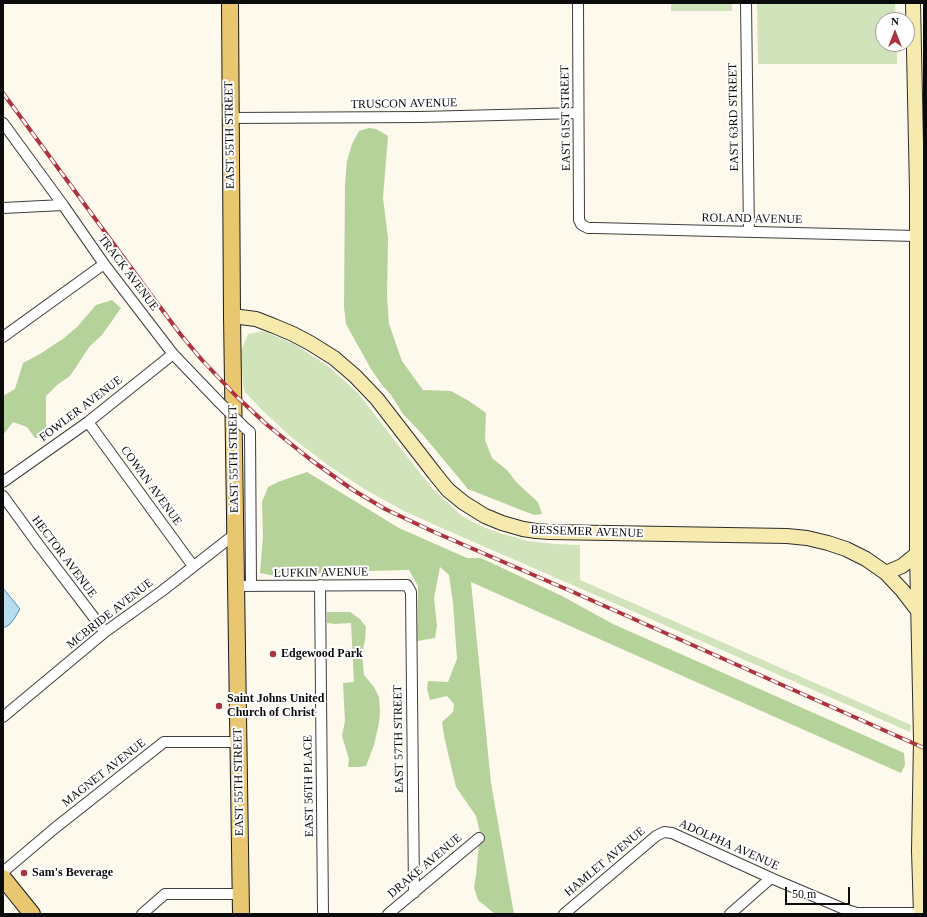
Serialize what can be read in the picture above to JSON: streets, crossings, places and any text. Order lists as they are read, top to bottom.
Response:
{
  "streets": {
    "main road": ["EAST 55TH STREET"],
    "street": [
      "TRUSCON AVENUE",
      "EAST 63RD STREET",
      "EAST 61ST STREET",
      "ROLAND AVENUE",
      "TRACK AVENUE",
      "FOWLER AVENUE",
      "COWAN AVENUE",
      "BESSEMER AVENUE",
      "HECTOR AVENUE",
      "LUFKIN AVENUE",
      "MCBRIDE AVENUE",
      "EAST 57TH STREET",
      "MAGNET AVENUE",
      "EAST 56TH PLACE",
      "ADOLPHA AVENUE",
      "HAMLET AVENUE",
      "DRAKE AVENUE"
    ]
  },
  "crossings": [
    ["TRUSCON AVENUE", "EAST 61ST STREET"],
    ["TRUSCON AVENUE", "EAST 55TH STREET"],
    ["EAST 63RD STREET", "ROLAND AVENUE"],
    ["EAST 61ST STREET", "ROLAND AVENUE"],
    ["EAST 55TH STREET", "TRACK AVENUE"],
    ["EAST 55TH STREET", "BESSEMER AVENUE"],
    ["EAST 55TH STREET", "LUFKIN AVENUE"],
    ["EAST 55TH STREET", "MCBRIDE AVENUE"],
    ["EAST 55TH STREET", "MAGNET AVENUE"],
    ["TRACK AVENUE", "FOWLER AVENUE"],
    ["TRACK AVENUE", "LUFKIN AVENUE"],
    ["FOWLER AVENUE", "COWAN AVENUE"],
    ["COWAN AVENUE", "MCBRIDE AVENUE"],
    ["HECTOR AVENUE", "MCBRIDE AVENUE"],
    ["LUFKIN AVENUE", "EAST 57TH STREET"],
    ["LUFKIN AVENUE", "EAST 56TH PLACE"],
    ["EAST 57TH STREET", "DRAKE AVENUE"],
    ["ADOLPHA AVENUE", "HAMLET AVENUE"]
  ],
  "places": ["Edgewood Park", "Saint Johns United Church of Christ", "Sam's Beverage"],
  "scale_bar": "50 m",
  "north": "top"
}
